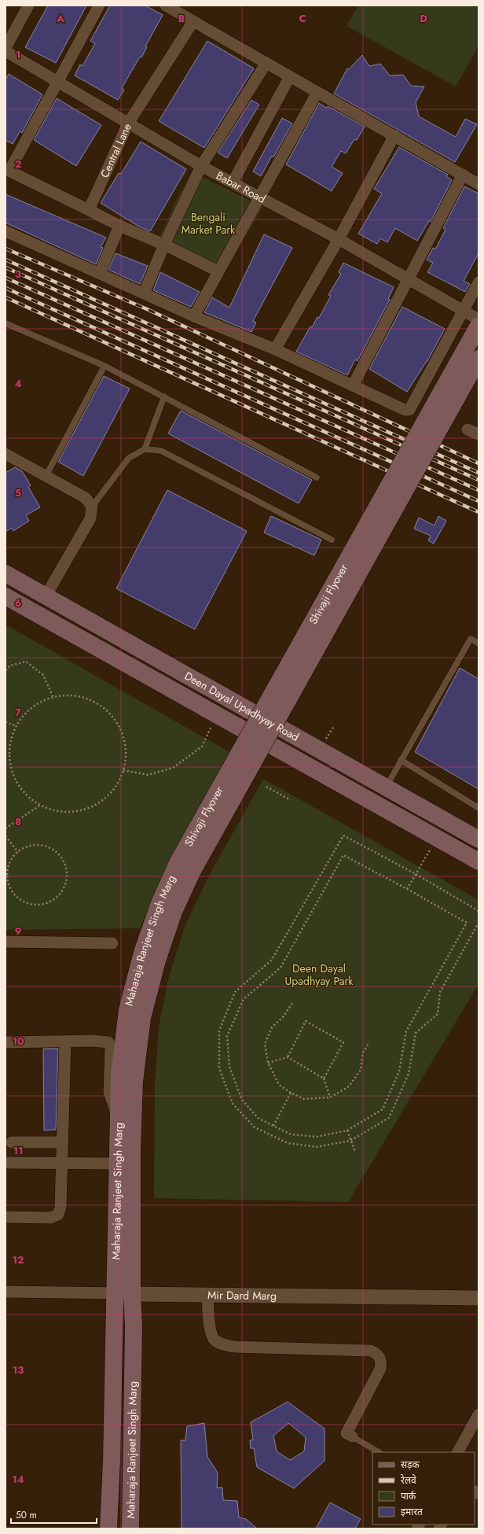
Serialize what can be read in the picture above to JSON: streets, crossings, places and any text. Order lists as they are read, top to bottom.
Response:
{
  "streets": {
    "main road": ["Shivaji Flyover", "Deen Dayal Upadhyay Road", "Maharaja Ranjeet Singh Marg"],
    "street": ["Central Lane", "Babar Road", "Mir Dard Marg"]
  },
  "crossings": [
    ["Central Lane", "Babar Road"],
    ["Shivaji Flyover", "Maharaja Ranjeet Singh Marg"],
    ["Maharaja Ranjeet Singh Marg", "Mir Dard Marg"]
  ],
  "parks": ["Bengali Market Park", "Deen Dayal Upadhyay Park"],
  "legend": [
    "सड़क",
    "रेलवे",
    "पार्क",
    "इमारत"
  ],
  "scale_bar": "50 m",
  "grid": {
    "columns": [
      "A",
      "B",
      "C",
      "D"
    ],
    "rows": [
      "1",
      "2",
      "3",
      "4",
      "5",
      "6",
      "7",
      "8",
      "9",
      "10",
      "11",
      "12",
      "13",
      "14"
    ]
  }
}
